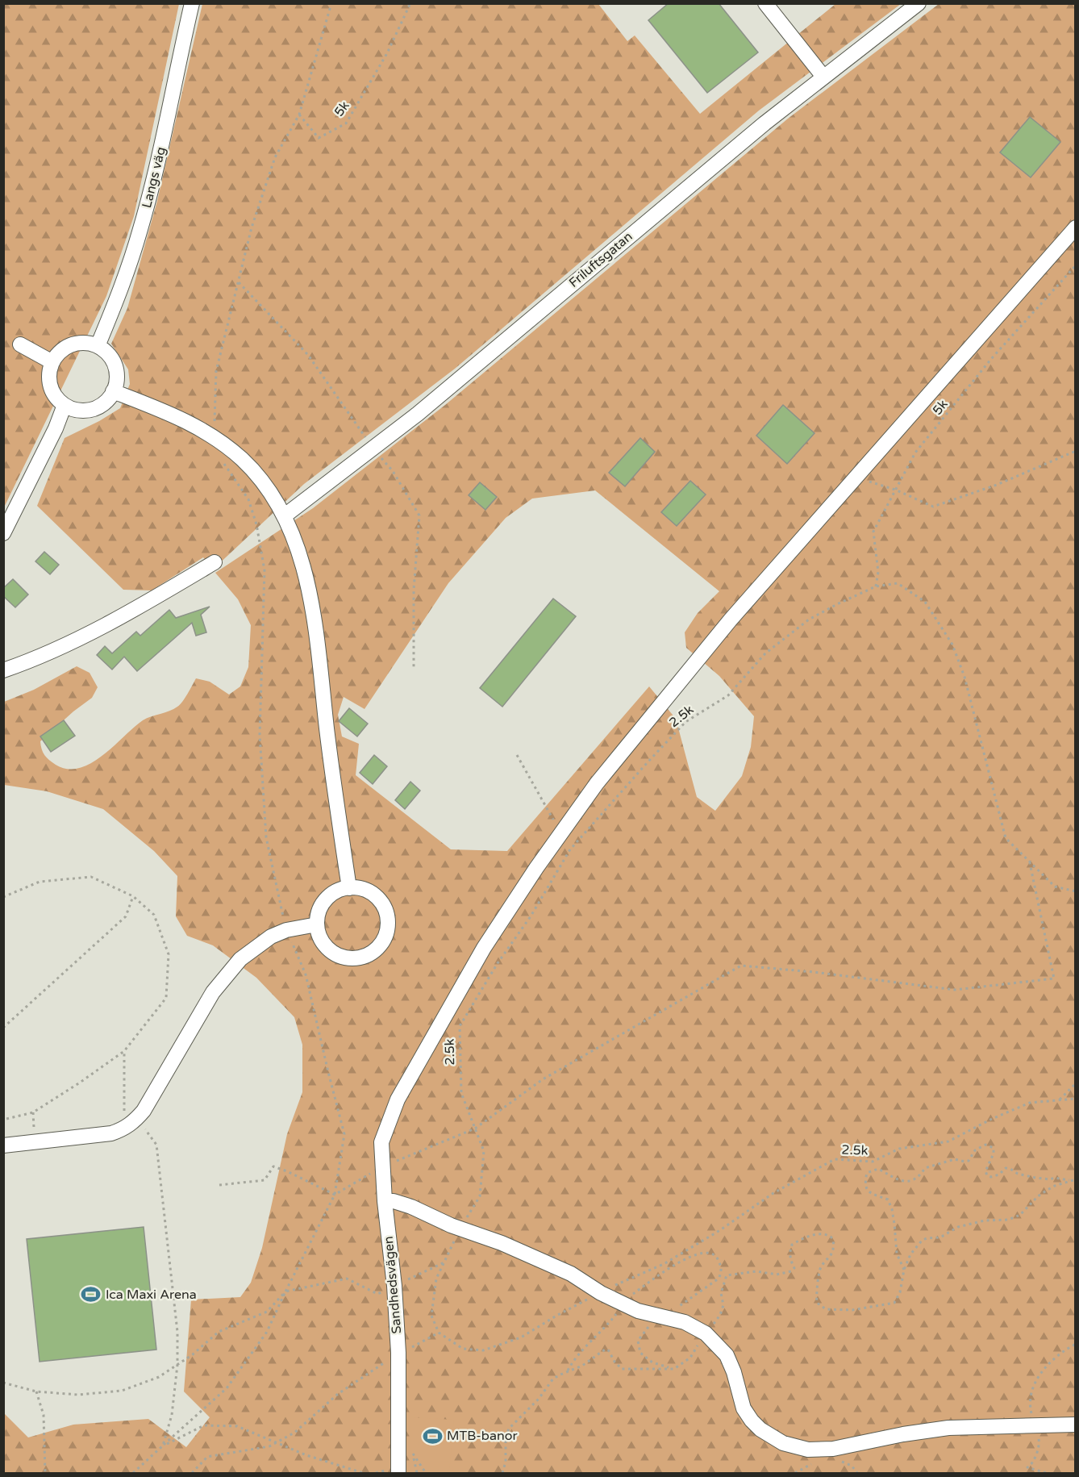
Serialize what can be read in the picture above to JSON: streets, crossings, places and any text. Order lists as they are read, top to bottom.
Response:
{
  "streets": {
    "street": ["Langs väg", "Friluftsgatan", "Sandhedsvägen"],
    "path": ["5k", "2.5k"]
  },
  "crossings": [
    ["5k", "2.5k"]
  ],
  "places": {
    "sports": ["Ica Maxi Arena", "MTB-banor"]
  }
}
